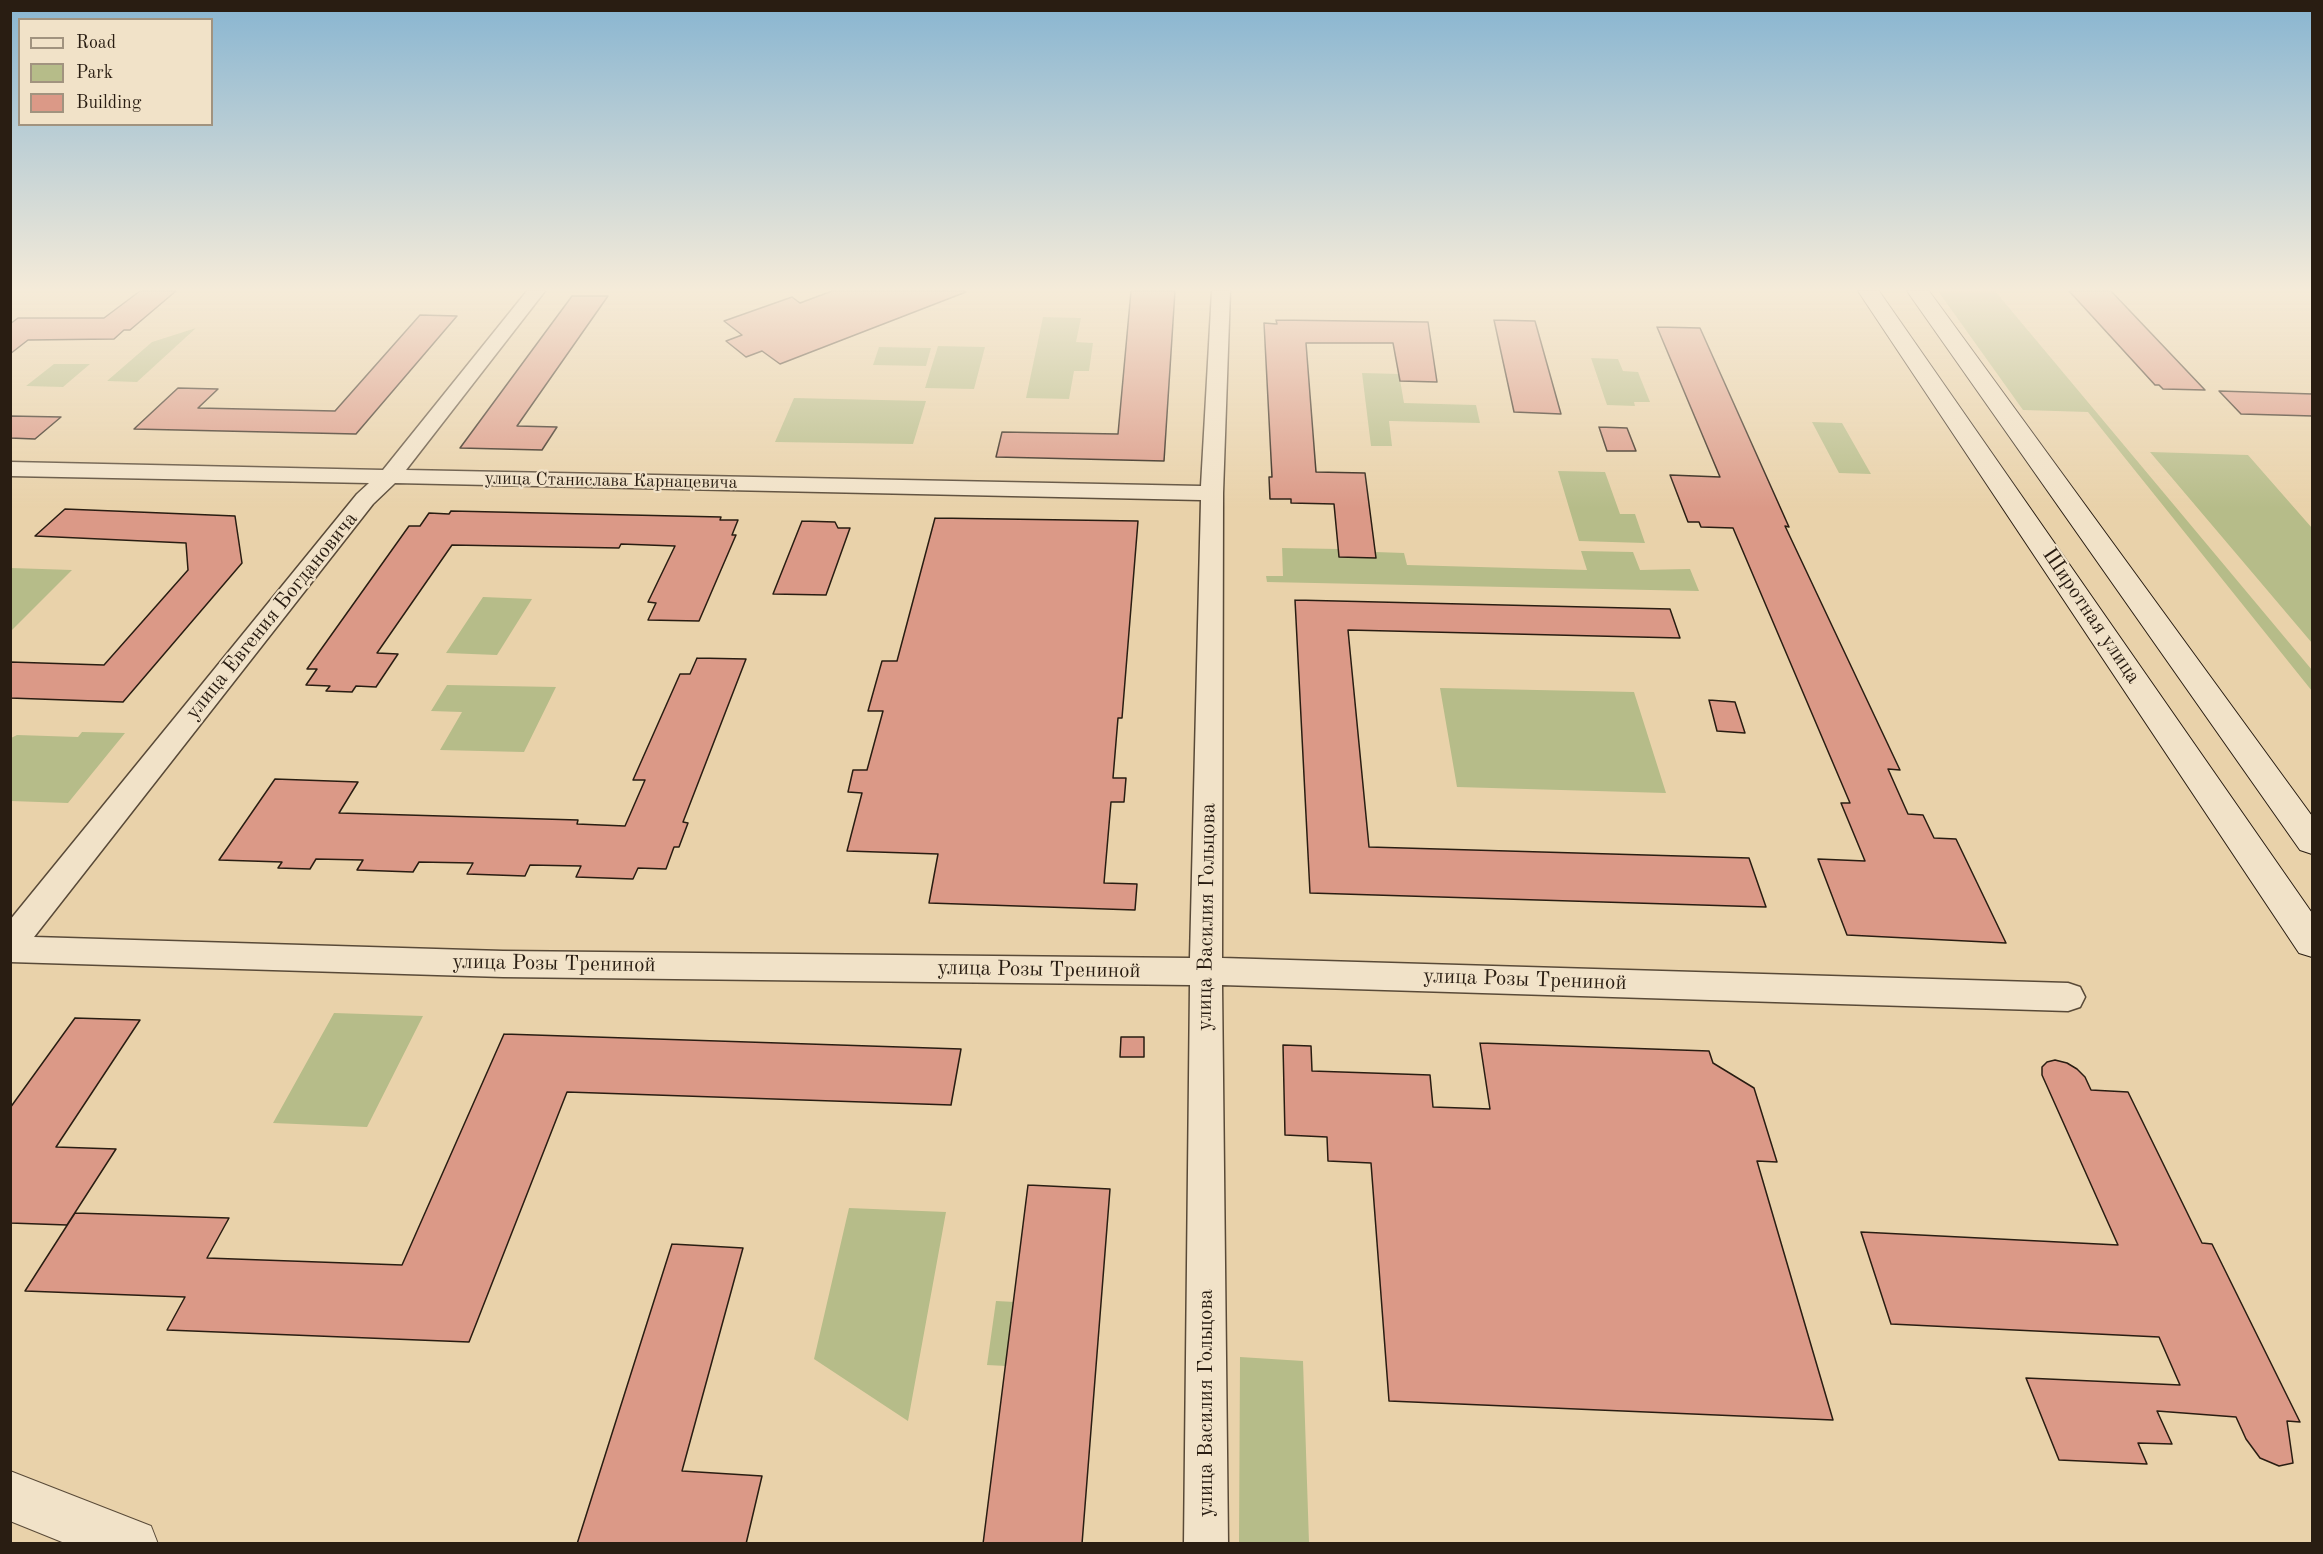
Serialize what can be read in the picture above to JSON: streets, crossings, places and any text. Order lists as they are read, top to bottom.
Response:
{
  "streets": {
    "main road": ["Широтная улица"],
    "street": [
      "улица Станислава Карнацевича",
      "улица Евгения Богдановича",
      "улица Василия Гольцова",
      "улица Розы Трениной"
    ]
  },
  "crossings": [
    ["улица Станислава Карнацевича", "улица Евгения Богдановича"],
    ["улица Станислава Карнацевича", "улица Василия Гольцова"],
    ["улица Василия Гольцова", "улица Розы Трениной"]
  ],
  "legend": ["Road", "Park", "Building"]
}
